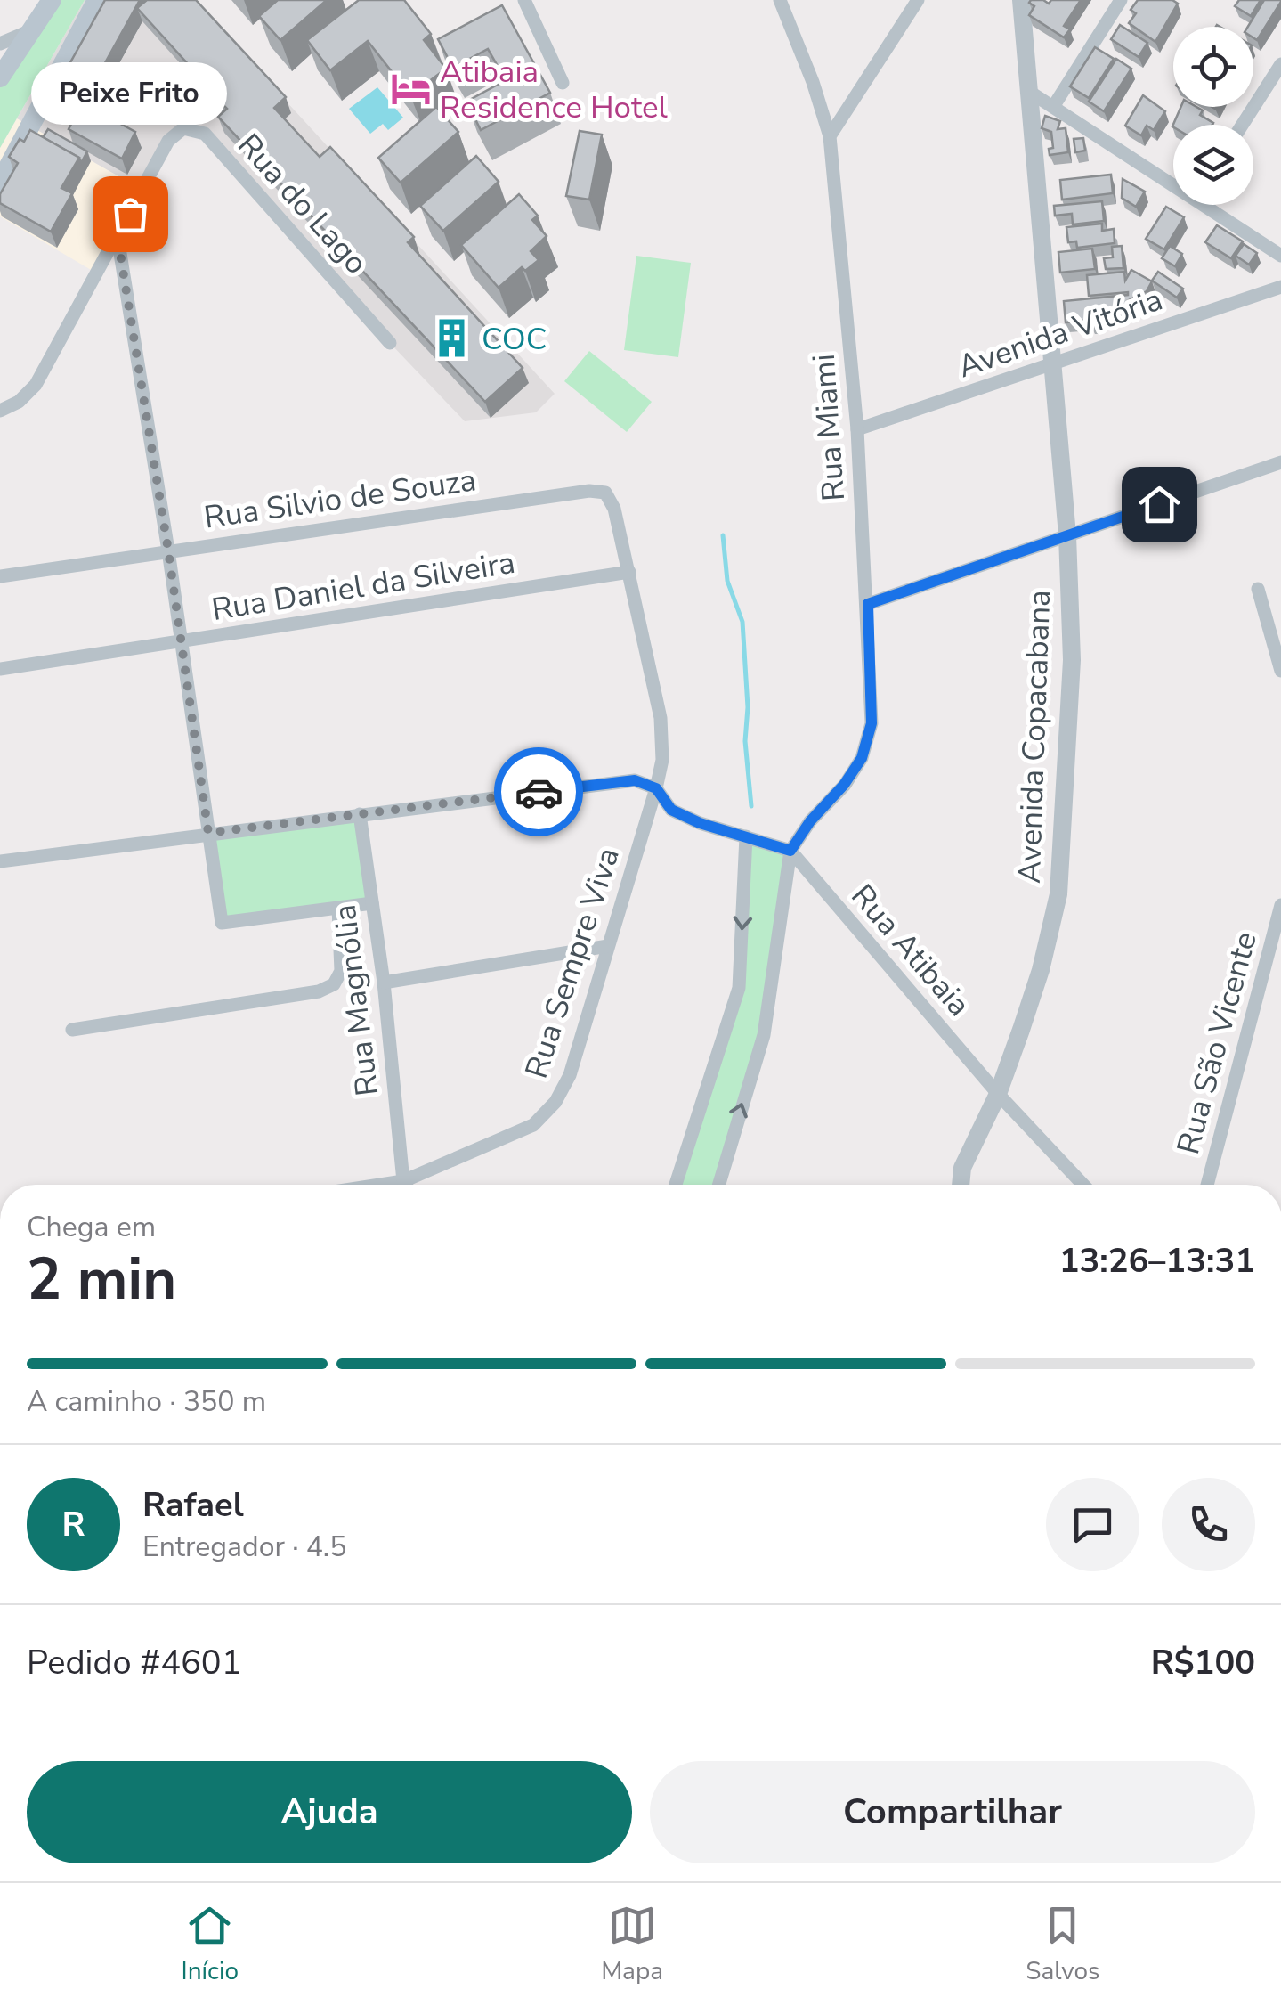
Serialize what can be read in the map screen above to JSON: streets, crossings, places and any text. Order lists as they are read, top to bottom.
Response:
{
  "streets": {
    "street": [
      "Rua do Lago",
      "Avenida Vitória",
      "Rua Miami",
      "Rua Silvio de Souza",
      "Rua Daniel da Silveira",
      "Avenida Copacabana",
      "Rua Atibaia",
      "Rua Sempre Viva",
      "Rua Magnólia",
      "Rua São Vicente"
    ]
  },
  "crossings": [
    ["Avenida Vitória", "Rua Miami"],
    ["Avenida Vitória", "Avenida Copacabana"],
    ["Rua Miami", "Rua Atibaia"],
    ["Rua Silvio de Souza", "Rua Daniel da Silveira"],
    ["Rua Silvio de Souza", "Rua Sempre Viva"],
    ["Rua Daniel da Silveira", "Rua Sempre Viva"],
    ["Avenida Copacabana", "Rua Atibaia"],
    ["Rua Sempre Viva", "Rua Magnólia"]
  ],
  "places": {
    "hotel": ["Atibaia Residence Hotel"],
    "other": ["Peixe Frito"],
    "building": ["COC"]
  },
  "page": {
    "bubble": "Peixe Frito",
    "heading": ["2 min", "Chega em", "13:26–13:31"],
    "panel": [
      "Rafael",
      "Entregador · 4.5",
      "Pedido #4601",
      "R$100"
    ],
    "bar": "A caminho · 350 m",
    "round": "R",
    "buttons": ["Ajuda", "Compartilhar"],
    "tabs": ["Início", "Mapa", "Salvos"]
  }
}
